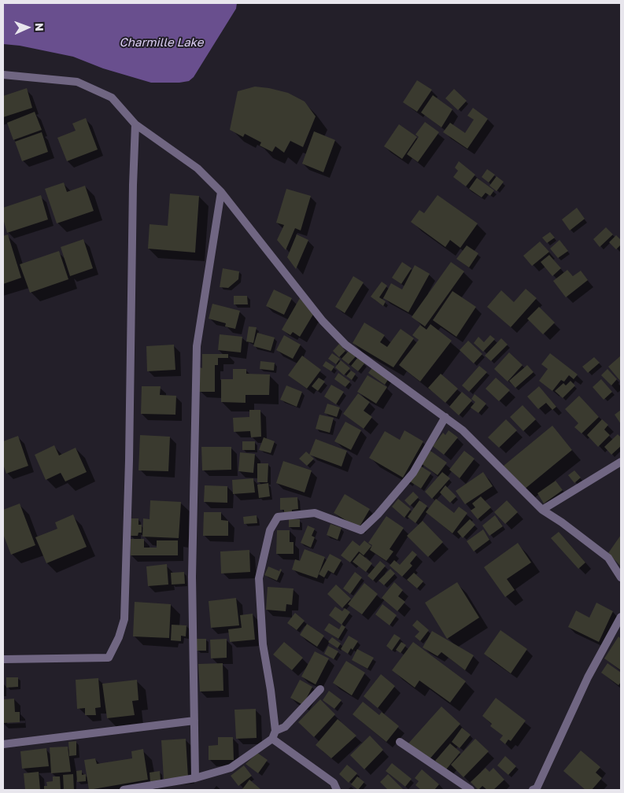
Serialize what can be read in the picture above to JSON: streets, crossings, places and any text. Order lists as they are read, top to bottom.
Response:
{
  "water": ["Charmille Lake"],
  "north": "right"
}
